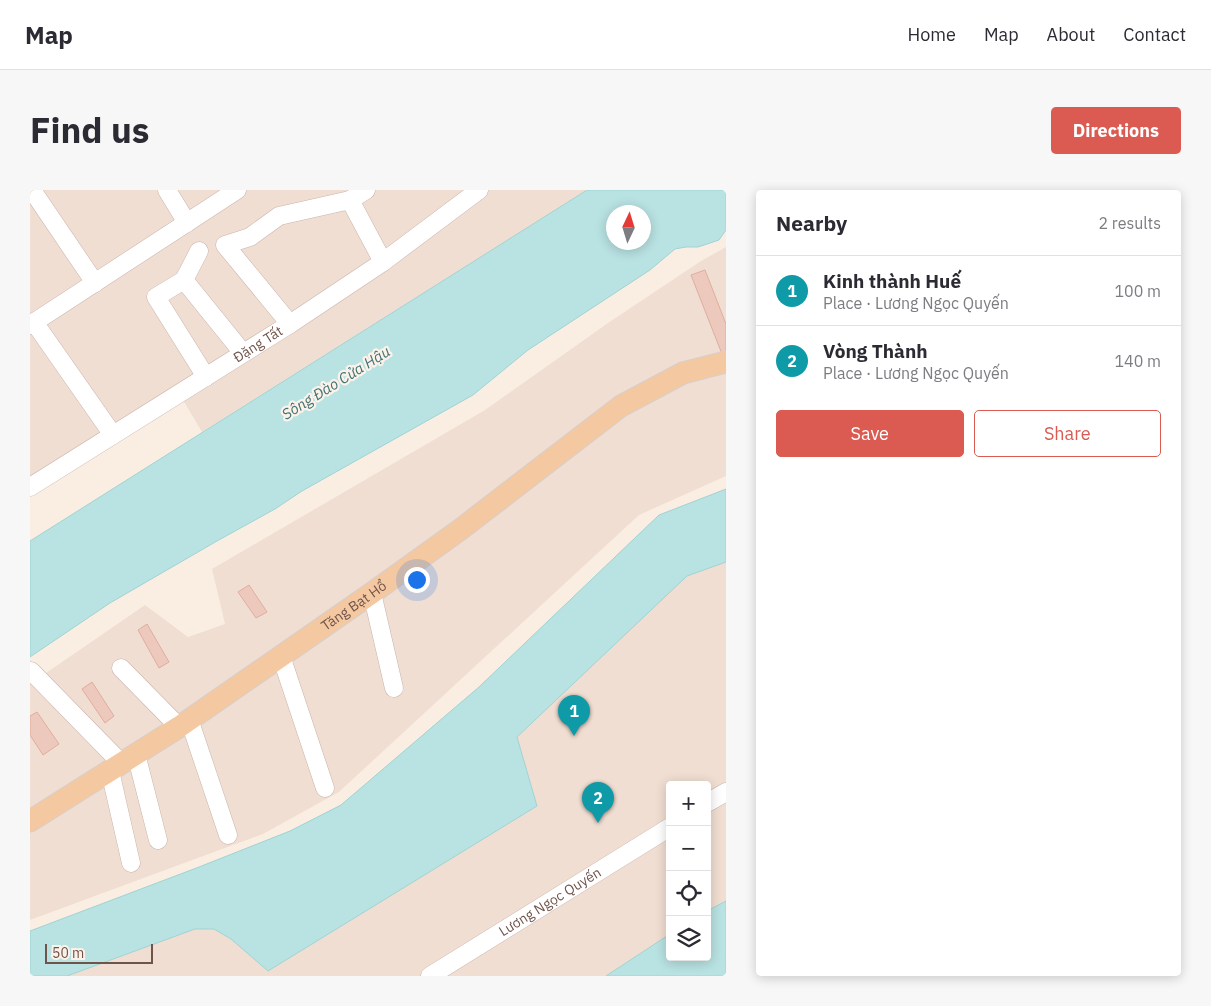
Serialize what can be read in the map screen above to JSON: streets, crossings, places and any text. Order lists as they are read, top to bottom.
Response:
{
  "streets": {
    "main road": ["Tăng Bạt Hổ"],
    "street": ["Đặng Tất", "Lương Ngọc Quyến"]
  },
  "water": ["Sông Đào Cửa Hậu"],
  "scale_bar": "50 m",
  "north": "top",
  "page": {
    "header": "Map",
    "nav": [
      "Home",
      "Map",
      "About",
      "Contact"
    ],
    "title": "Find us",
    "buttons": [
      "Directions",
      ["Save", "Share"]
    ],
    "heading": ["Nearby", "2 results"],
    "list": [
      {
        "mark": "1",
        "name": "Kinh thành Huế",
        "note": "Place · Lương Ngọc Quyến",
        "value": "100 m"
      },
      {
        "mark": "2",
        "name": "Vòng Thành",
        "note": "Place · Lương Ngọc Quyến",
        "value": "140 m"
      }
    ],
    "pins": ["1", "2"],
    "map_buttons": ["+", "−"],
    "scale": "50 m"
  }
}
